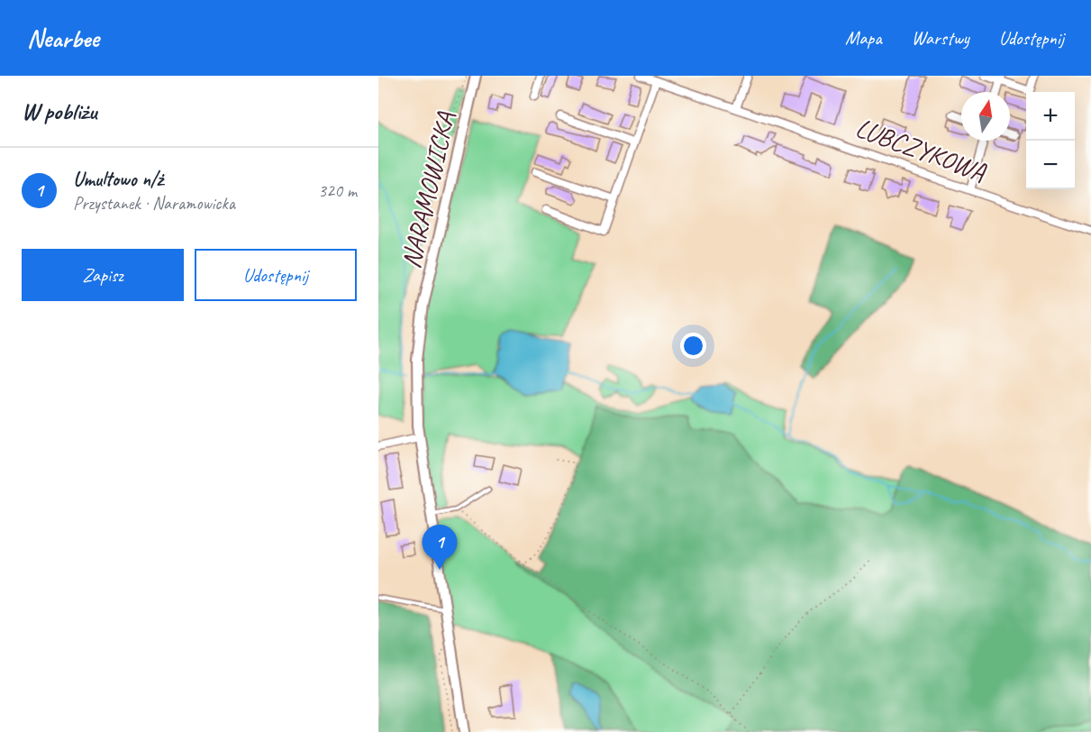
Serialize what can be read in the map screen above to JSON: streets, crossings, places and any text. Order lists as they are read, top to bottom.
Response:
{
  "streets": {
    "street": ["LUBCZYKOWA", "NARAMOWICKA"]
  },
  "north": "top",
  "page": {
    "header": "Nearbee",
    "nav": ["Mapa", "Warstwy", "Udostępnij"],
    "heading": "W pobliżu",
    "map_buttons": ["+", "−"],
    "list": [
      {
        "mark": "1",
        "name": "Umultowo n/ż",
        "note": "Przystanek · Naramowicka",
        "value": "320 m"
      }
    ],
    "buttons": ["Zapisz", "Udostępnij"],
    "pins": "1"
  }
}
